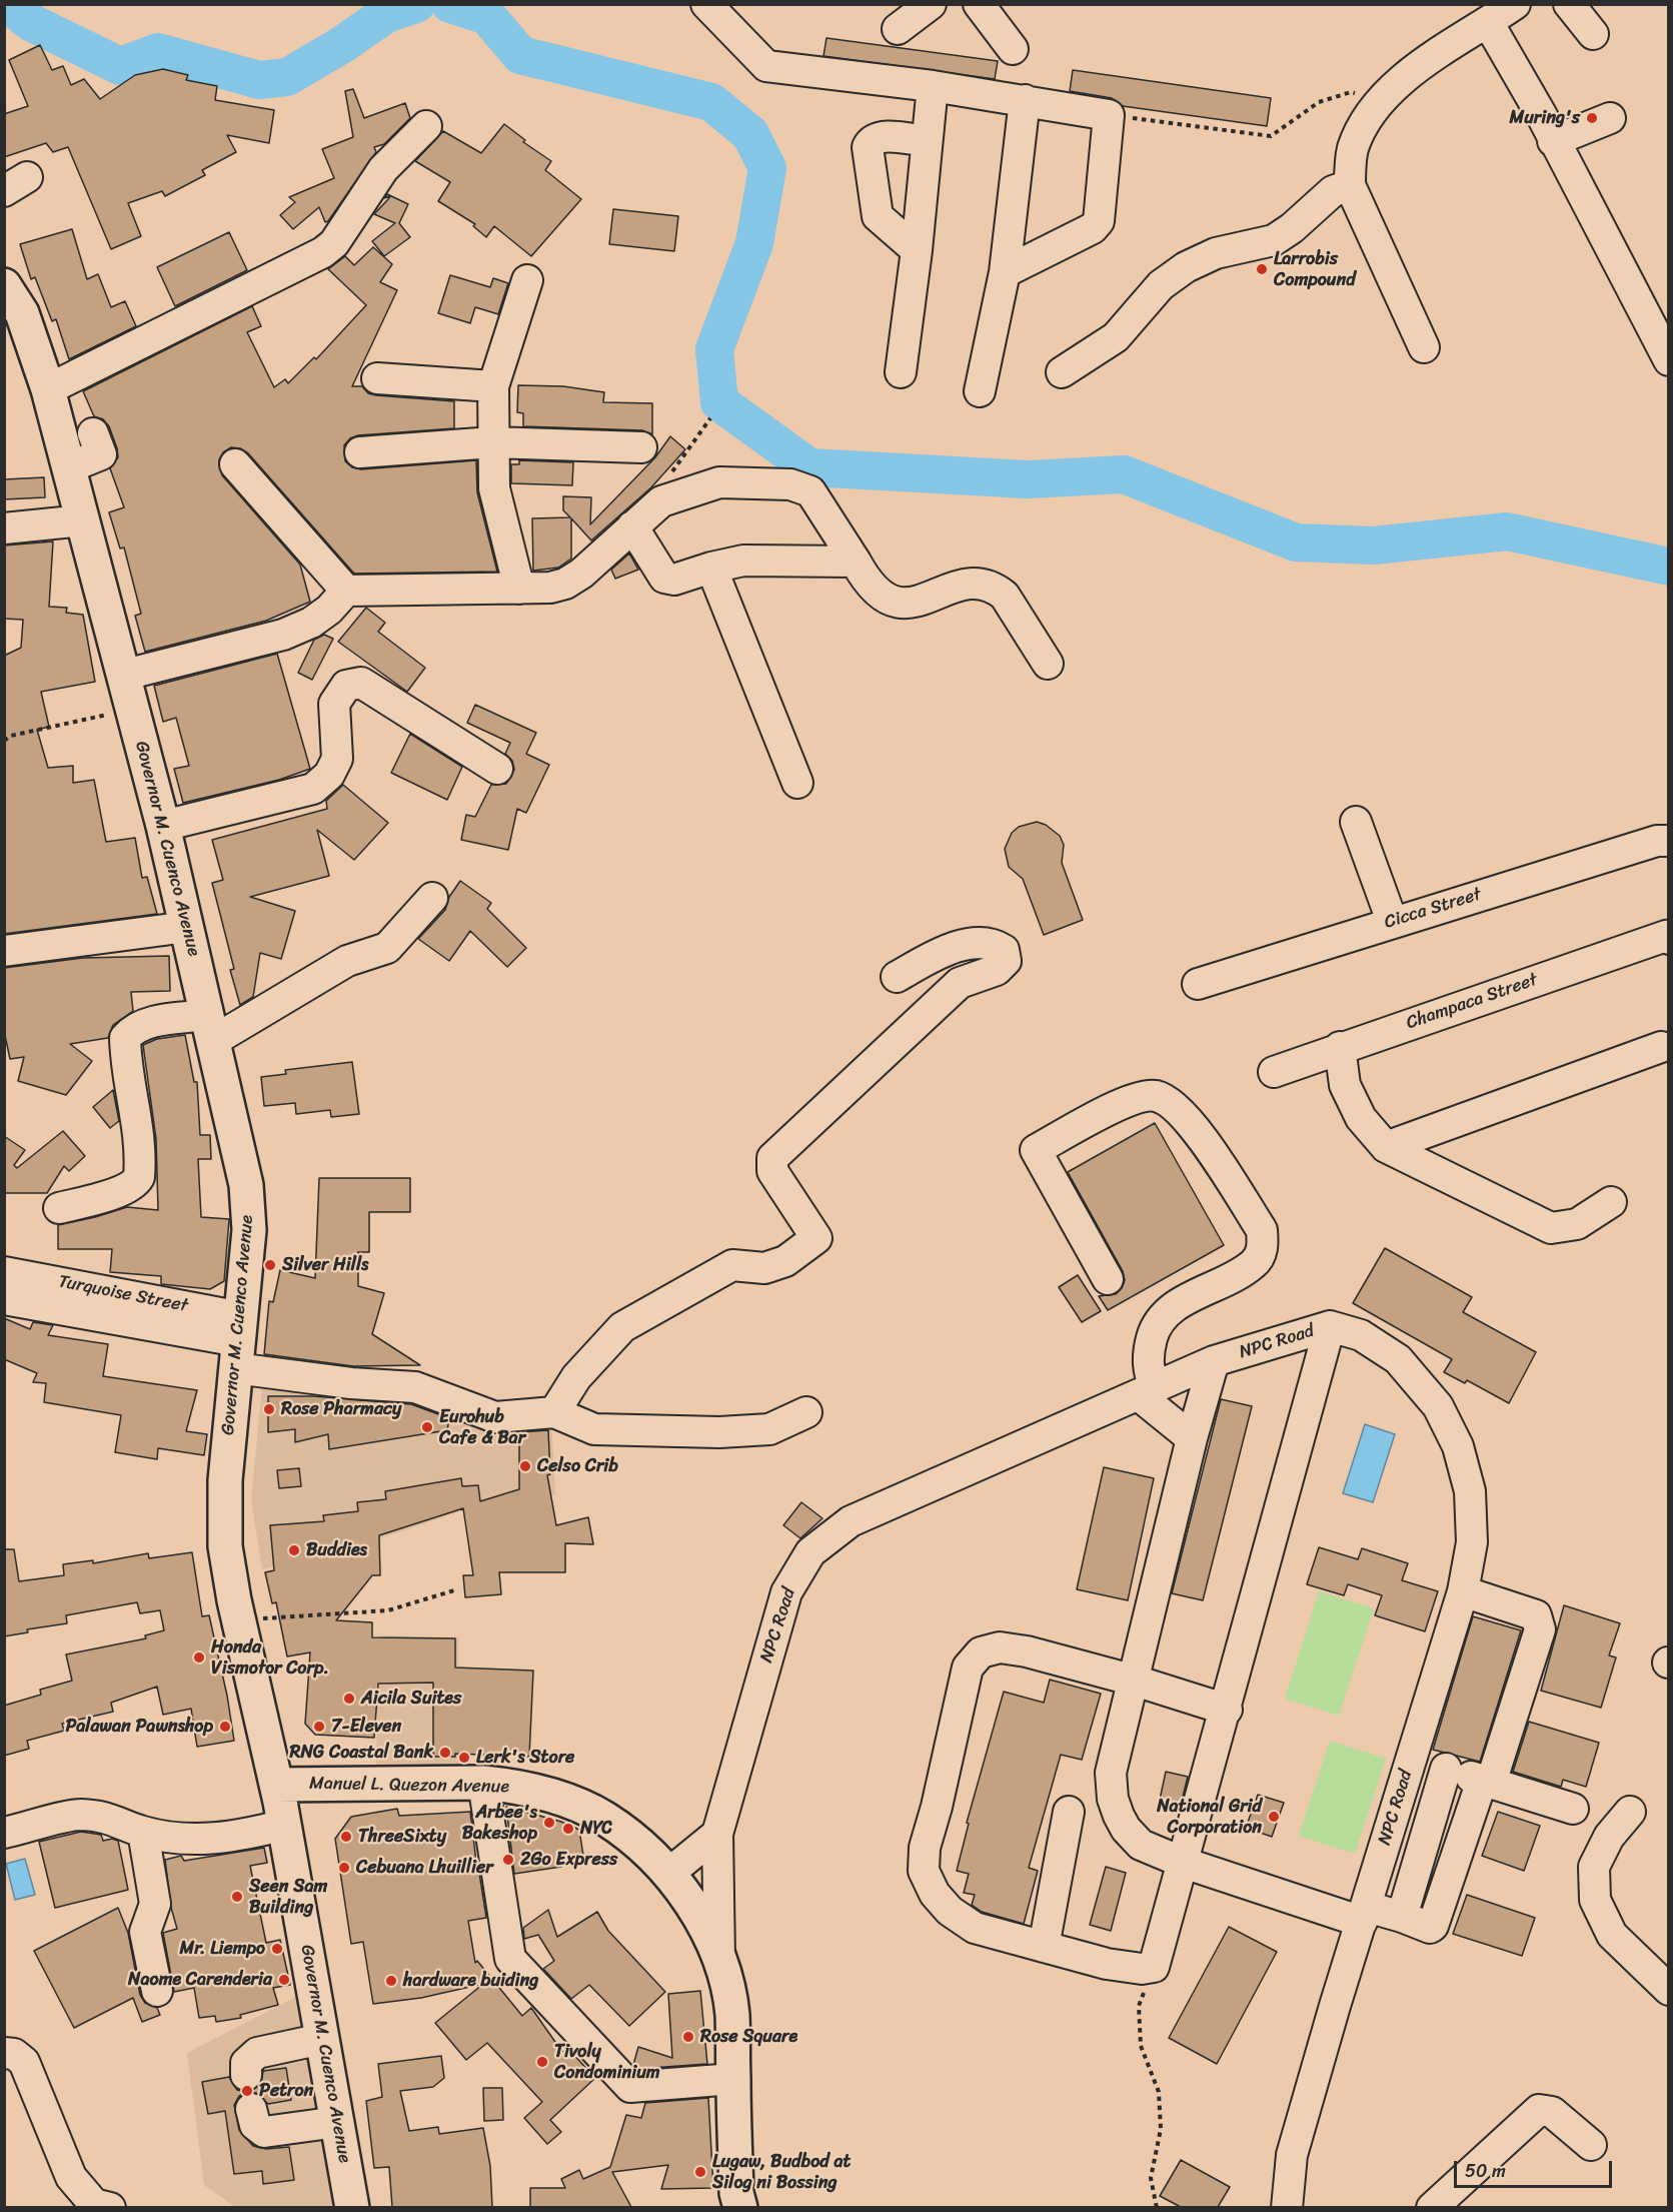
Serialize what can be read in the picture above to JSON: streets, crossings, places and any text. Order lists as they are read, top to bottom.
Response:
{
  "streets": {
    "main road": ["Governor M. Cuenco Avenue", "Manuel L. Quezon Avenue"],
    "street": [
      "Cicca Street",
      "Champaca Street",
      "Turquoise Street",
      "NPC Road"
    ]
  },
  "crossings": [
    ["Governor M. Cuenco Avenue", "Turquoise Street"],
    ["Governor M. Cuenco Avenue", "Manuel L. Quezon Avenue"],
    ["NPC Road", "Manuel L. Quezon Avenue"]
  ],
  "places": [
    "Muring's",
    "Larrobis Compound",
    "Silver Hills",
    "Rose Pharmacy",
    "Eurohub Cafe & Bar",
    "Celso Crib",
    "Buddies",
    "Honda Vismotor Corp.",
    "Aicila Suites",
    "Palawan Pawnshop",
    "7-Eleven",
    "RNG Coastal Bank",
    "Lerk's Store",
    "National Grid Corporation",
    "Arbee's Bakeshop",
    "NYC",
    "ThreeSixty",
    "2Go Express",
    "Cebuana Lhuillier",
    "Seen Sam Building",
    "Mr. Liempo",
    "Naome Carenderia",
    "hardware buiding",
    "Rose Square",
    "Tivoly Condominium",
    "Petron",
    "Lugaw, Budbod at Silog ni Bossing"
  ],
  "scale_bar": "50 m"
}
